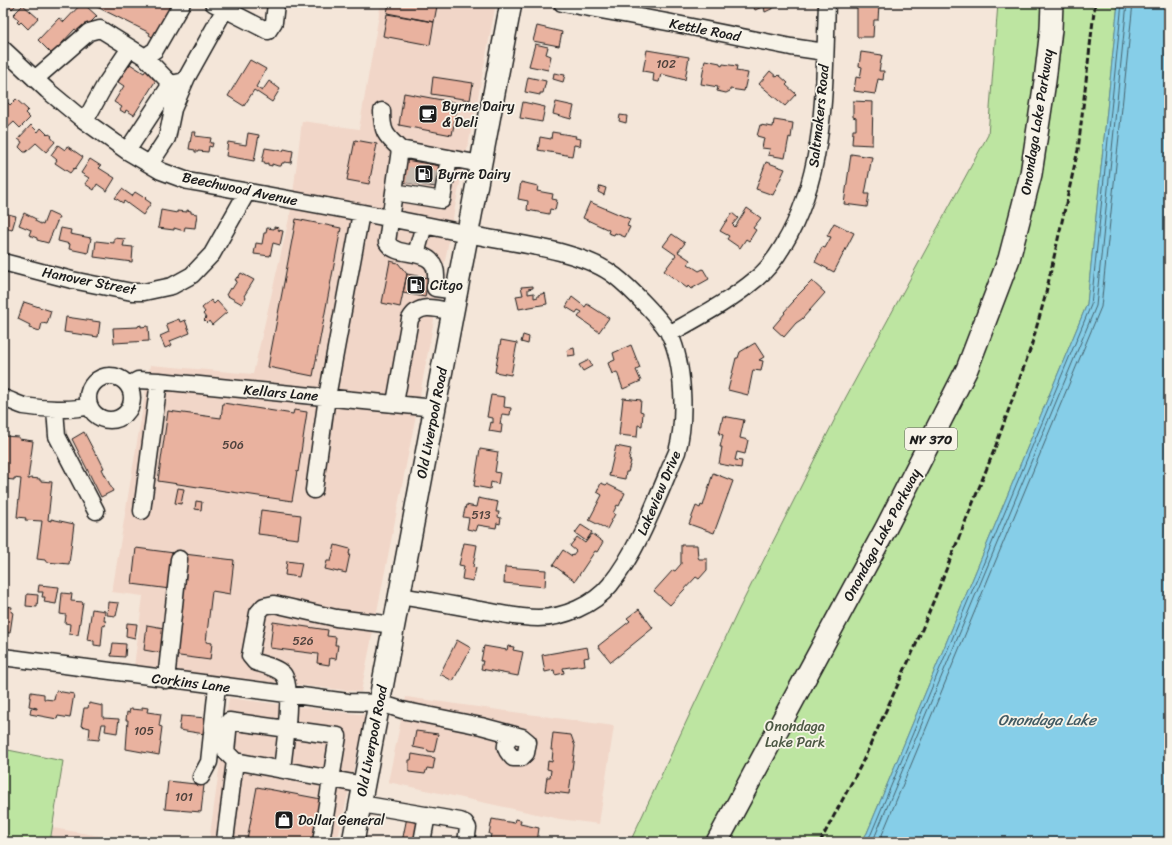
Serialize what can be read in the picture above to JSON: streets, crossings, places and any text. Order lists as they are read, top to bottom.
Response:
{
  "streets": {
    "main road": ["Onondaga Lake Parkway", "Old Liverpool Road", "NY 370"],
    "street": [
      "Kettle Road",
      "Saltmakers Road",
      "Beechwood Avenue",
      "Hanover Street",
      "Kellars Lane",
      "Lakeview Drive",
      "Corkins Lane"
    ]
  },
  "crossings": [
    ["Kettle Road", "Saltmakers Road"],
    ["Saltmakers Road", "Lakeview Drive"],
    ["Beechwood Avenue", "Hanover Street"],
    ["Beechwood Avenue", "Old Liverpool Road"],
    ["Beechwood Avenue", "Lakeview Drive"],
    ["Kellars Lane", "Old Liverpool Road"],
    ["Old Liverpool Road", "Lakeview Drive"],
    ["Old Liverpool Road", "Corkins Lane"]
  ],
  "water": ["Onondaga Lake"],
  "parks": ["Onondaga Lake Park"],
  "places": {
    "cafe": ["Byrne Dairy & Deli"],
    "fuel station": ["Byrne Dairy", "Citgo"],
    "shop": ["Dollar General"]
  },
  "house_numbers": [
    "102",
    "506",
    "513",
    "526",
    "105",
    "101"
  ]
}
